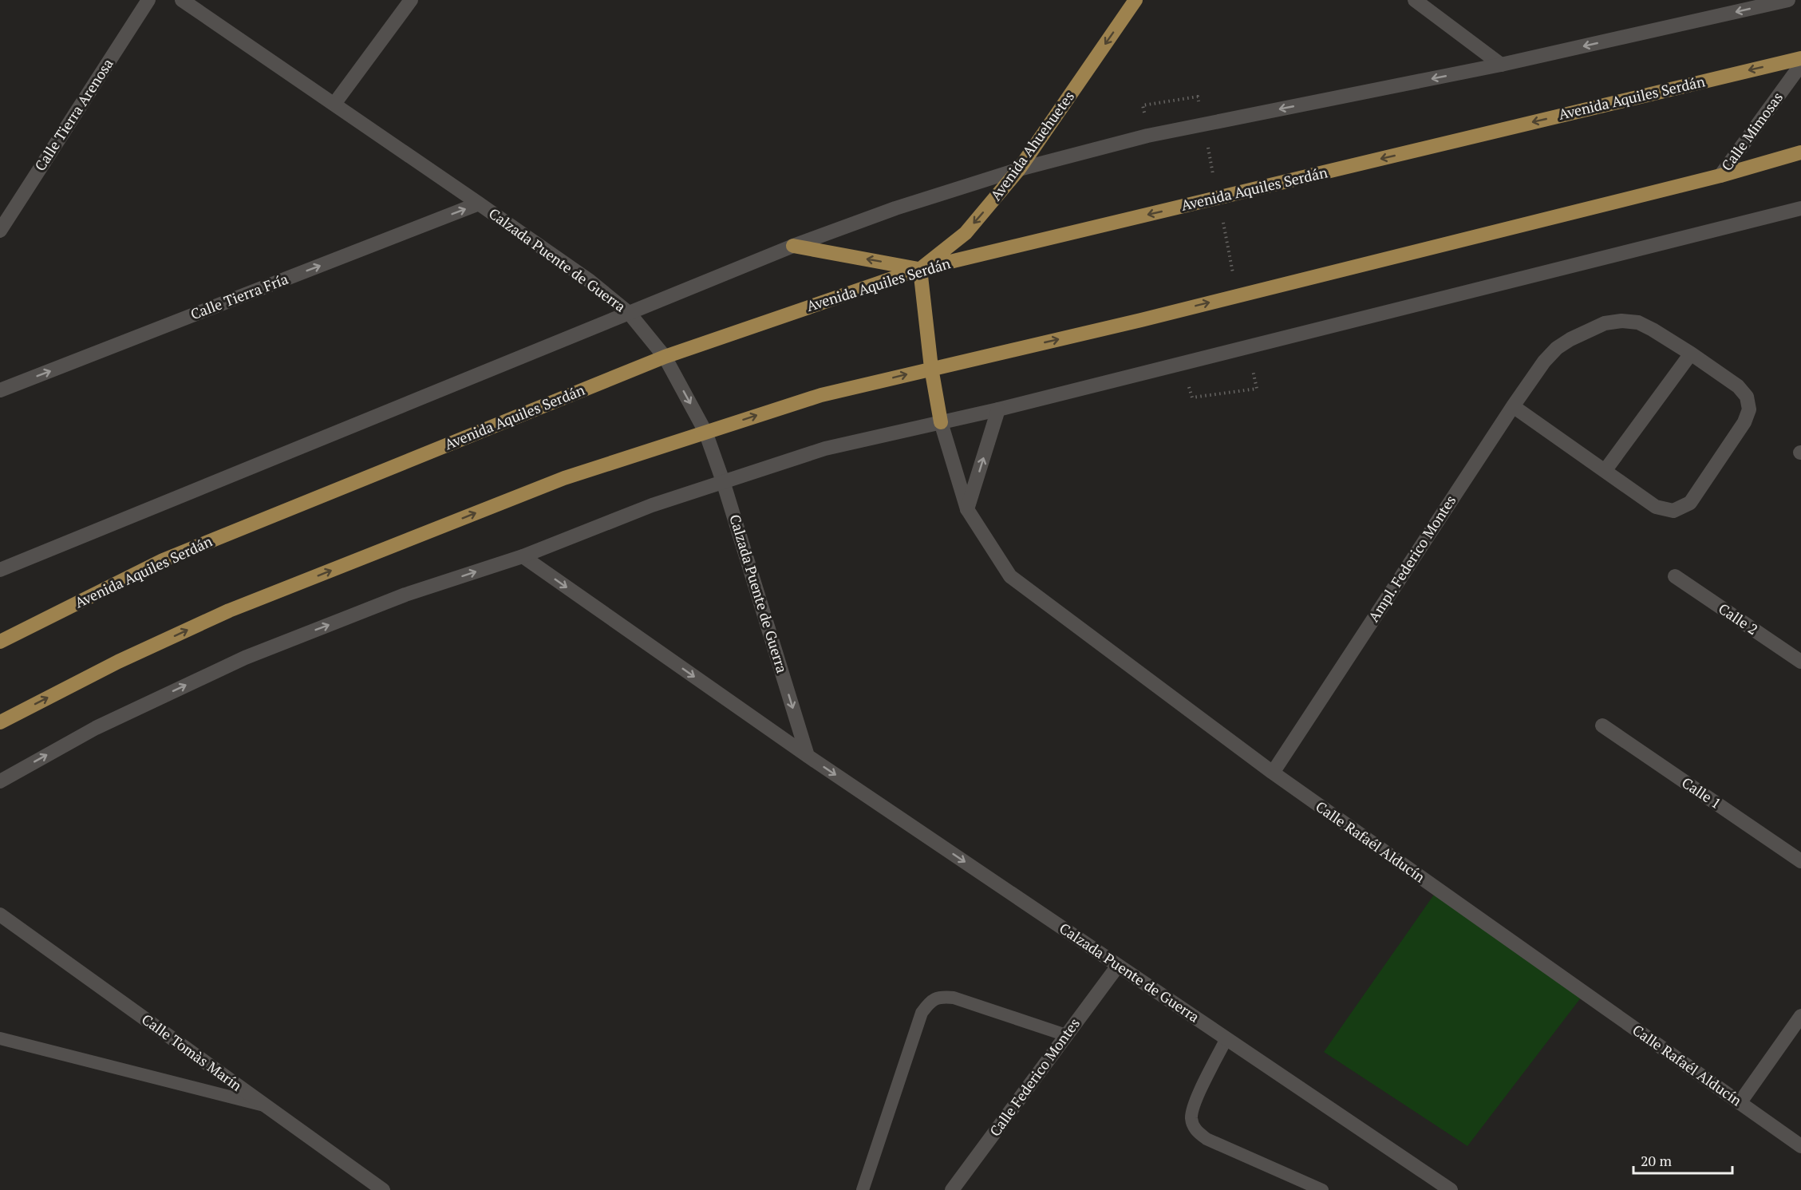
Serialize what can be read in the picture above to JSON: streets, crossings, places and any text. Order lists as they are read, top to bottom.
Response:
{
  "streets": {
    "main road": ["Avenida Aquiles Serdán", "Avenida Ahuehuetes"],
    "street": [
      "Calle Tierra Arenosa",
      "Calle Mimosas",
      "Calzada Puente de Guerra",
      "Calle Tierra Fría",
      "Ampl. Federico Montes",
      "Calle 2",
      "Calle 1",
      "Calle Rafaél Alducín",
      "Calle Tomàs Marín",
      "Calle Federico Montes"
    ]
  },
  "crossings": [
    ["Avenida Aquiles Serdán", "Avenida Ahuehuetes"],
    ["Avenida Aquiles Serdán", "Calzada Puente de Guerra"],
    ["Calzada Puente de Guerra", "Calle Tierra Fría"],
    ["Calzada Puente de Guerra", "Calle Federico Montes"],
    ["Ampl. Federico Montes", "Calle Rafaél Alducín"]
  ],
  "one_way": ["Avenida Ahuehuetes", "Calzada Puente de Guerra", "Calle Tierra Fría"],
  "scale_bar": "20 m"
}
